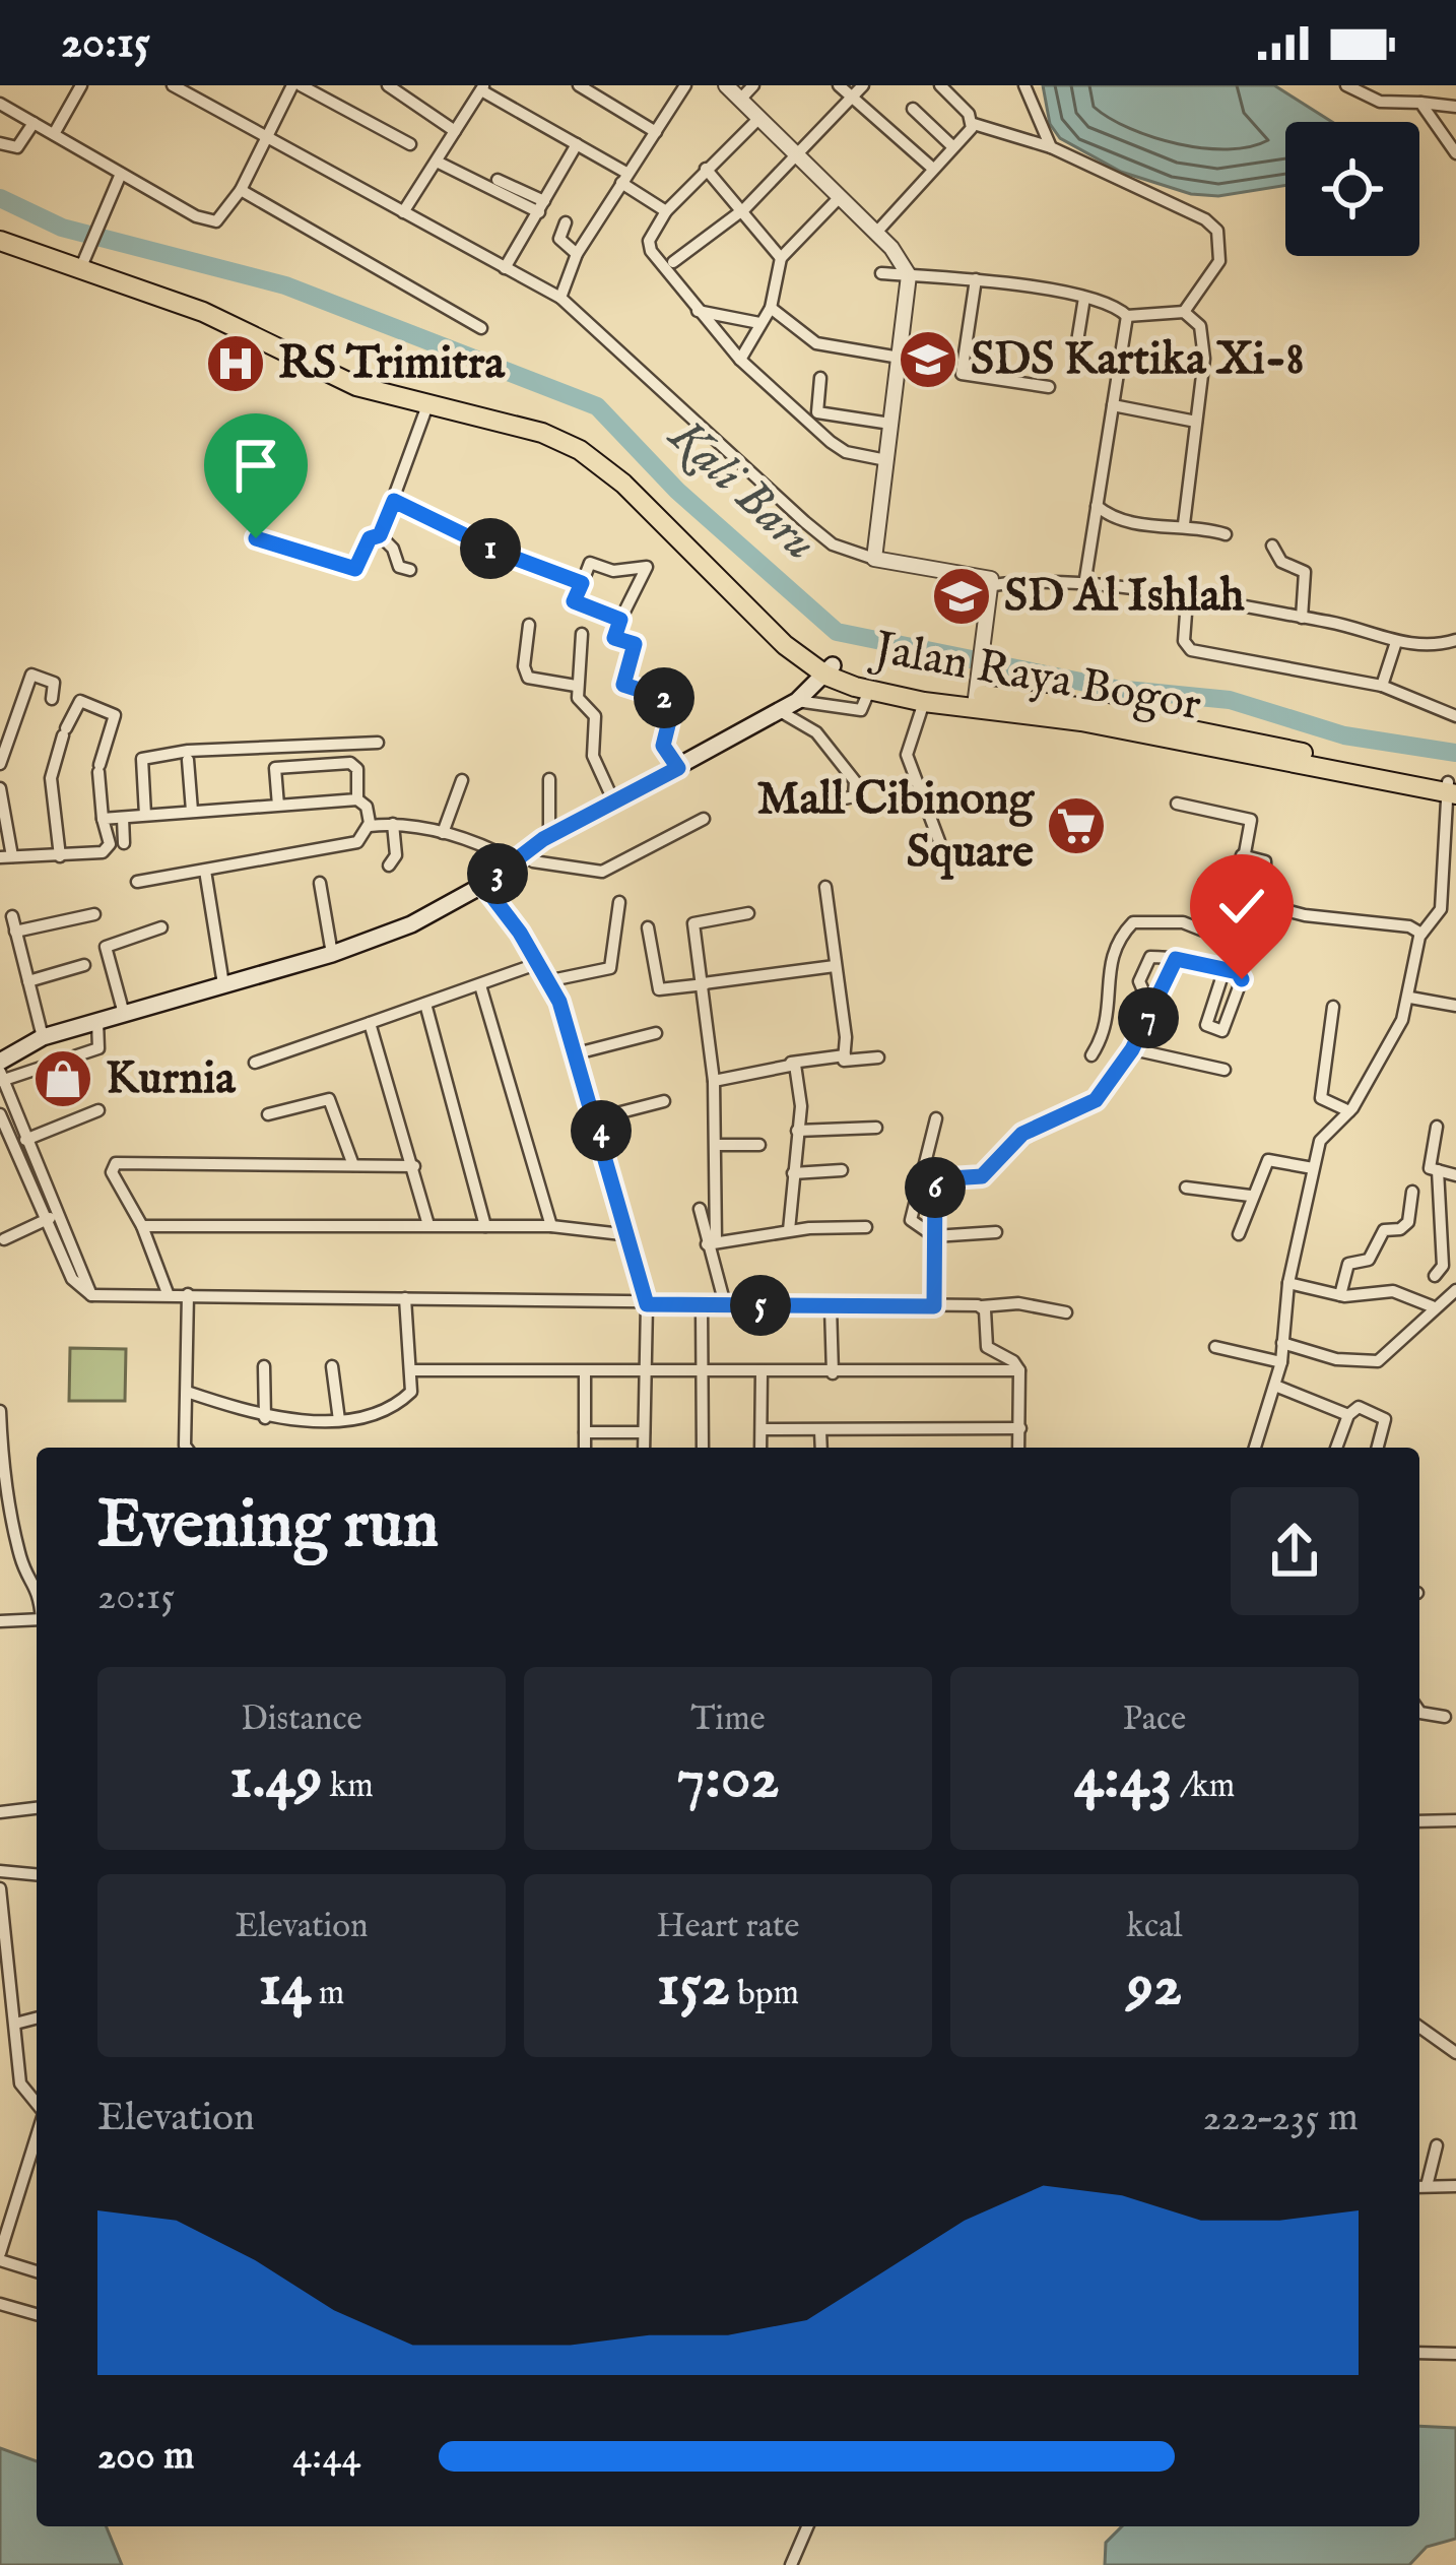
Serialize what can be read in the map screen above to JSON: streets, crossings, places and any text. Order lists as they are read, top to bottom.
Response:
{
  "streets": {
    "highway": ["Jalan Raya Bogor"]
  },
  "water": ["Kali Baru"],
  "places": {
    "school or university": ["SDS Kartika Xi-8", "SD Al Ishlah"],
    "hospital": ["RS Trimitra"],
    "supermarket": ["Mall Cibinong Square"],
    "shop": ["Kurnia"]
  },
  "page": {
    "status": "20:15",
    "pins": [
      "1",
      "2",
      "3",
      "7",
      "4",
      "6",
      "5"
    ],
    "heading": ["Evening run", "20:15"],
    "stats": [
      ["Distance", "1.49 km"],
      ["Time", "7:02"],
      ["Pace", "4:43 /km"],
      ["Elevation", "14 m"],
      ["Heart rate", "152 bpm"],
      ["kcal", "92"]
    ],
    "chart": ["Elevation", "222–235 m"],
    "list": [
      {
        "name": "200 m",
        "note": "4:44"
      }
    ]
  }
}
